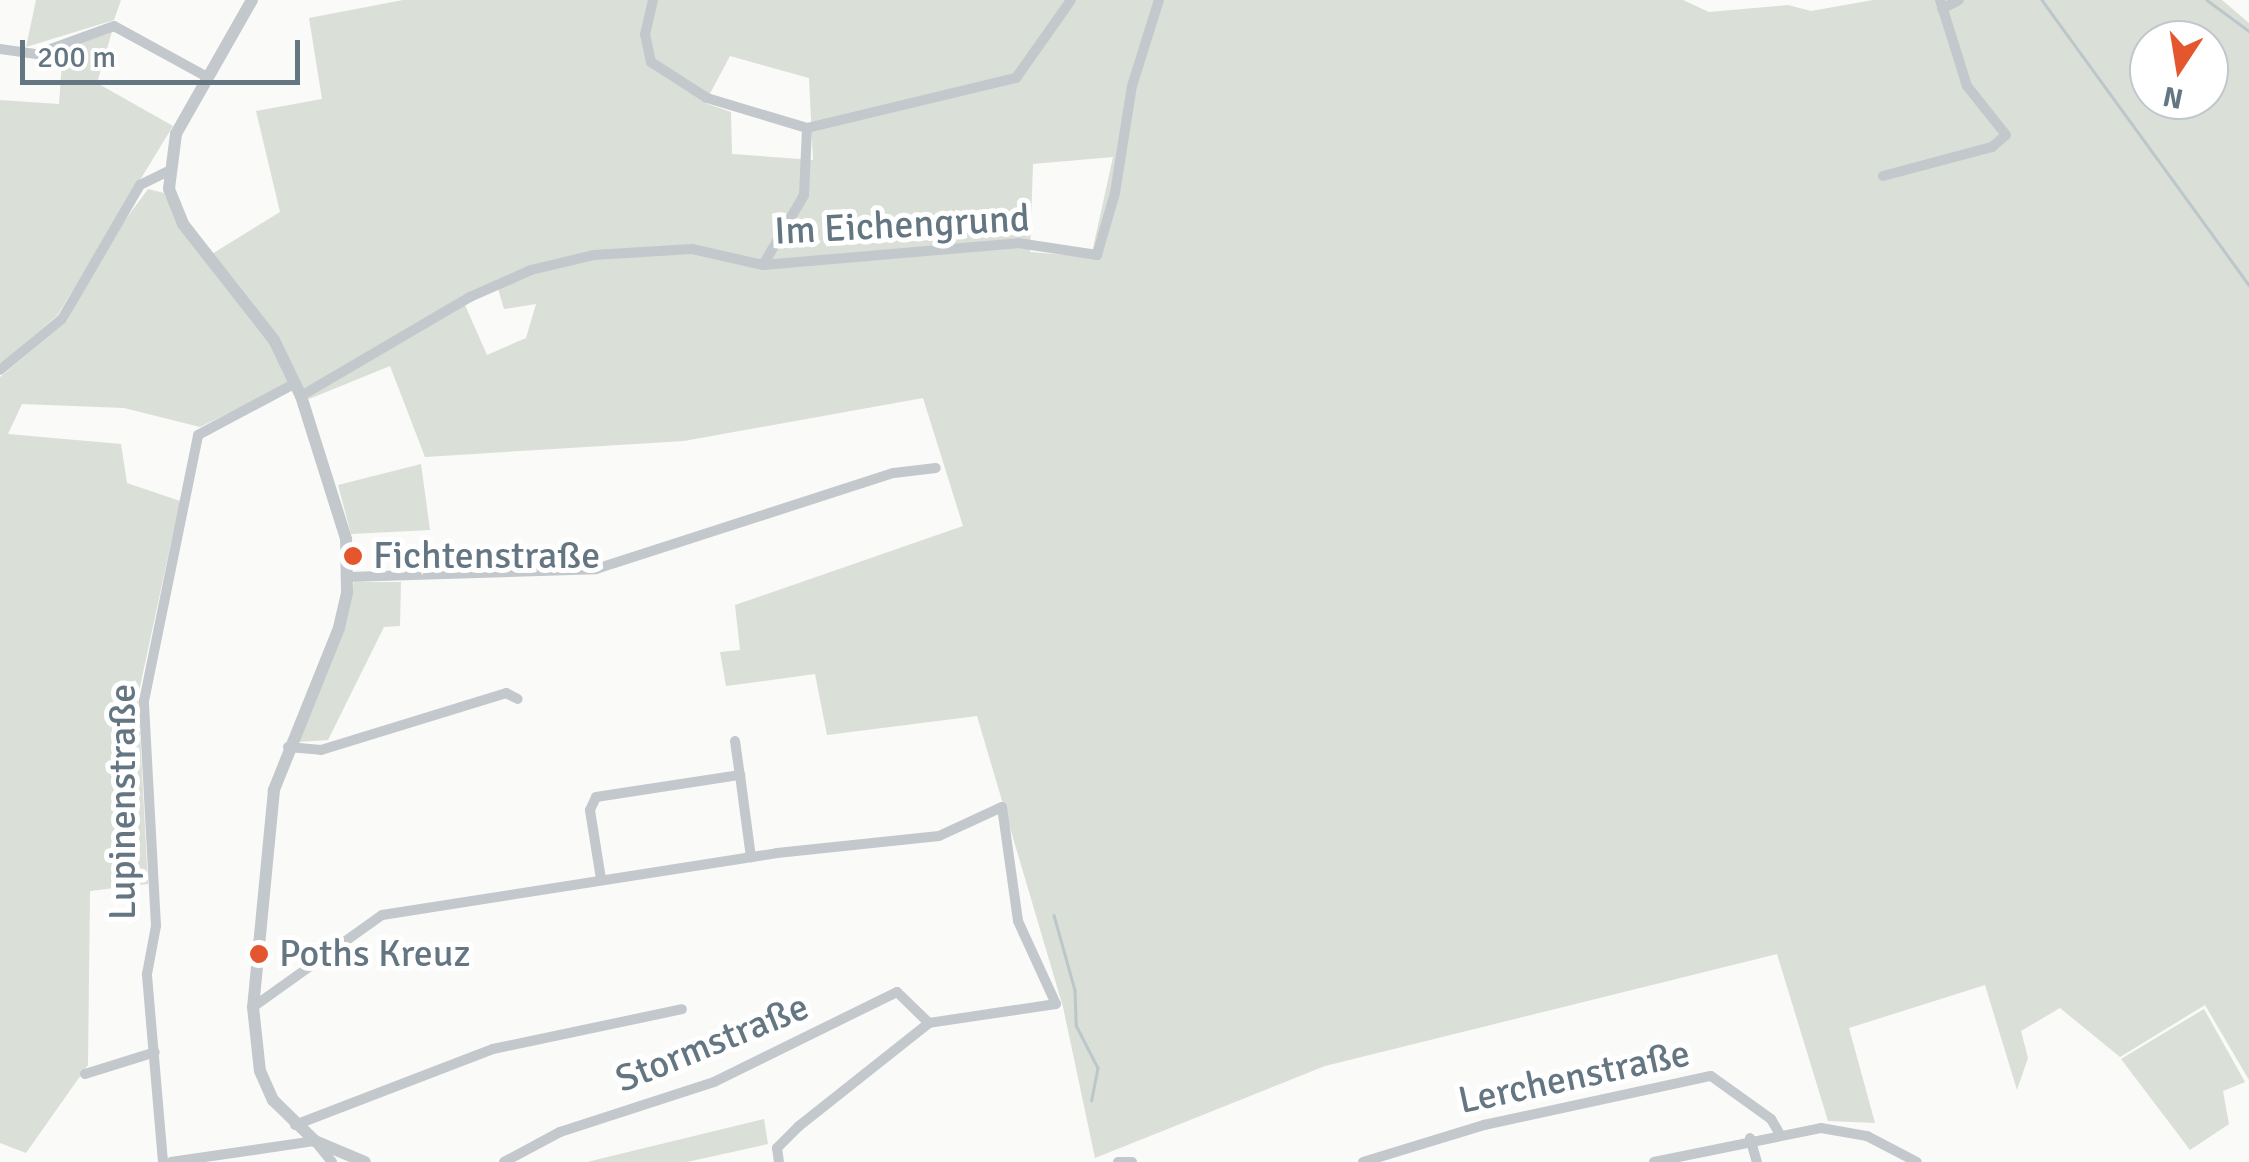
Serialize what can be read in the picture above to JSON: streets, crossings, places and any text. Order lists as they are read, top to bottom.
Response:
{
  "streets": {
    "street": [
      "Im Eichengrund",
      "Lupinenstraße",
      "Stormstraße",
      "Lerchenstraße"
    ]
  },
  "crossings": [
    ["Im Eichengrund", "Lupinenstraße"]
  ],
  "places": ["Fichtenstraße", "Poths Kreuz"],
  "scale_bar": "200 m",
  "north": "bottom"
}
